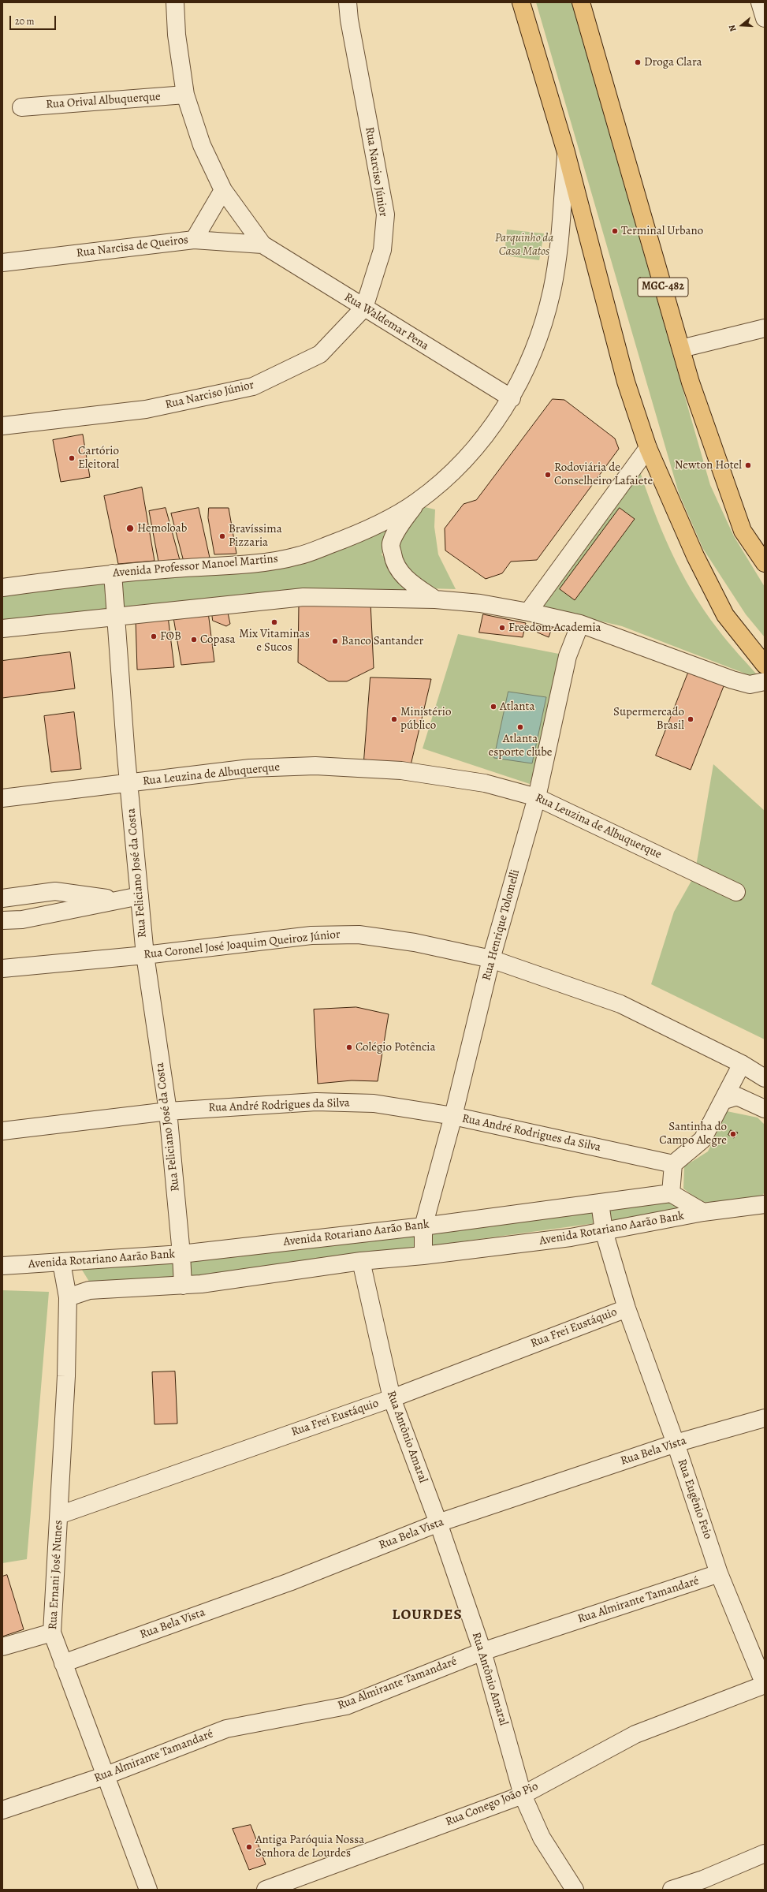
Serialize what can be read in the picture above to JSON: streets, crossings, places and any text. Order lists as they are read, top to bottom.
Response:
{
  "streets": {
    "highway": ["MGC-482"],
    "street": [
      "Rua Orival Albuquerque",
      "Rua Narciso Júnior",
      "Rua Narcisa de Queiros",
      "Rua Waldemar Pena",
      "Avenida Professor Manoel Martins",
      "Rua Leuzina de Albuquerque",
      "Rua Feliciano José da Costa",
      "Rua Henrique Tolomelli",
      "Rua Coronel José Joaquim Queiroz Júnior",
      "Rua André Rodrigues da Silva",
      "Avenida Rotariano Aarão Bank",
      "Rua Frei Eustáquio",
      "Rua Antônio Amaral",
      "Rua Bela Vista",
      "Rua Eugênio Feio",
      "Rua Ernani José Nunes",
      "Rua Almirante Tamandaré",
      "Rua Conego João Pio"
    ]
  },
  "crossings": [
    ["Rua Narciso Júnior", "Rua Waldemar Pena"],
    ["Rua Narcisa de Queiros", "Rua Waldemar Pena"],
    ["Rua Waldemar Pena", "Avenida Professor Manoel Martins"],
    ["Avenida Professor Manoel Martins", "Rua Feliciano José da Costa"],
    ["Rua Leuzina de Albuquerque", "Rua Feliciano José da Costa"],
    ["Rua Leuzina de Albuquerque", "Rua Henrique Tolomelli"],
    ["Rua Feliciano José da Costa", "Rua Coronel José Joaquim Queiroz Júnior"],
    ["Rua Feliciano José da Costa", "Rua André Rodrigues da Silva"],
    ["Rua Feliciano José da Costa", "Avenida Rotariano Aarão Bank"],
    ["Rua Henrique Tolomelli", "Rua Coronel José Joaquim Queiroz Júnior"],
    ["Rua Henrique Tolomelli", "Rua André Rodrigues da Silva"],
    ["Rua Henrique Tolomelli", "Avenida Rotariano Aarão Bank"],
    ["Avenida Rotariano Aarão Bank", "Rua Antônio Amaral"],
    ["Avenida Rotariano Aarão Bank", "Rua Eugênio Feio"],
    ["Avenida Rotariano Aarão Bank", "Rua Ernani José Nunes"],
    ["Rua Frei Eustáquio", "Rua Antônio Amaral"],
    ["Rua Frei Eustáquio", "Rua Eugênio Feio"],
    ["Rua Frei Eustáquio", "Rua Ernani José Nunes"],
    ["Rua Antônio Amaral", "Rua Bela Vista"],
    ["Rua Antônio Amaral", "Rua Almirante Tamandaré"],
    ["Rua Antônio Amaral", "Rua Conego João Pio"],
    ["Rua Bela Vista", "Rua Eugênio Feio"],
    ["Rua Bela Vista", "Rua Ernani José Nunes"],
    ["Rua Eugênio Feio", "Rua Almirante Tamandaré"],
    ["Rua Eugênio Feio", "Rua Conego João Pio"],
    ["Rua Ernani José Nunes", "Rua Almirante Tamandaré"]
  ],
  "districts": ["LOURDES"],
  "parks": ["Parquinho da Casa Matos"],
  "places": [
    "Droga Clara",
    "Terminal Urbano",
    "Cartório Eleitoral",
    "Newton Hotel",
    "Rodoviária de Conselheiro Lafaiete",
    "Hemoloab",
    "Bravíssima Pizzaria",
    "Mix Vitaminas e Sucos",
    "Freedom Academia",
    "FOB",
    "Copasa",
    "Banco Santander",
    "Atlanta",
    "Ministério público",
    "Supermercado Brasil",
    "Atlanta esporte clube",
    "Colégio Potência",
    "Santinha do Campo Alegre",
    "Antiga Paróquia Nossa Senhora de Lourdes"
  ],
  "scale_bar": "20 m",
  "north": "left"
}
